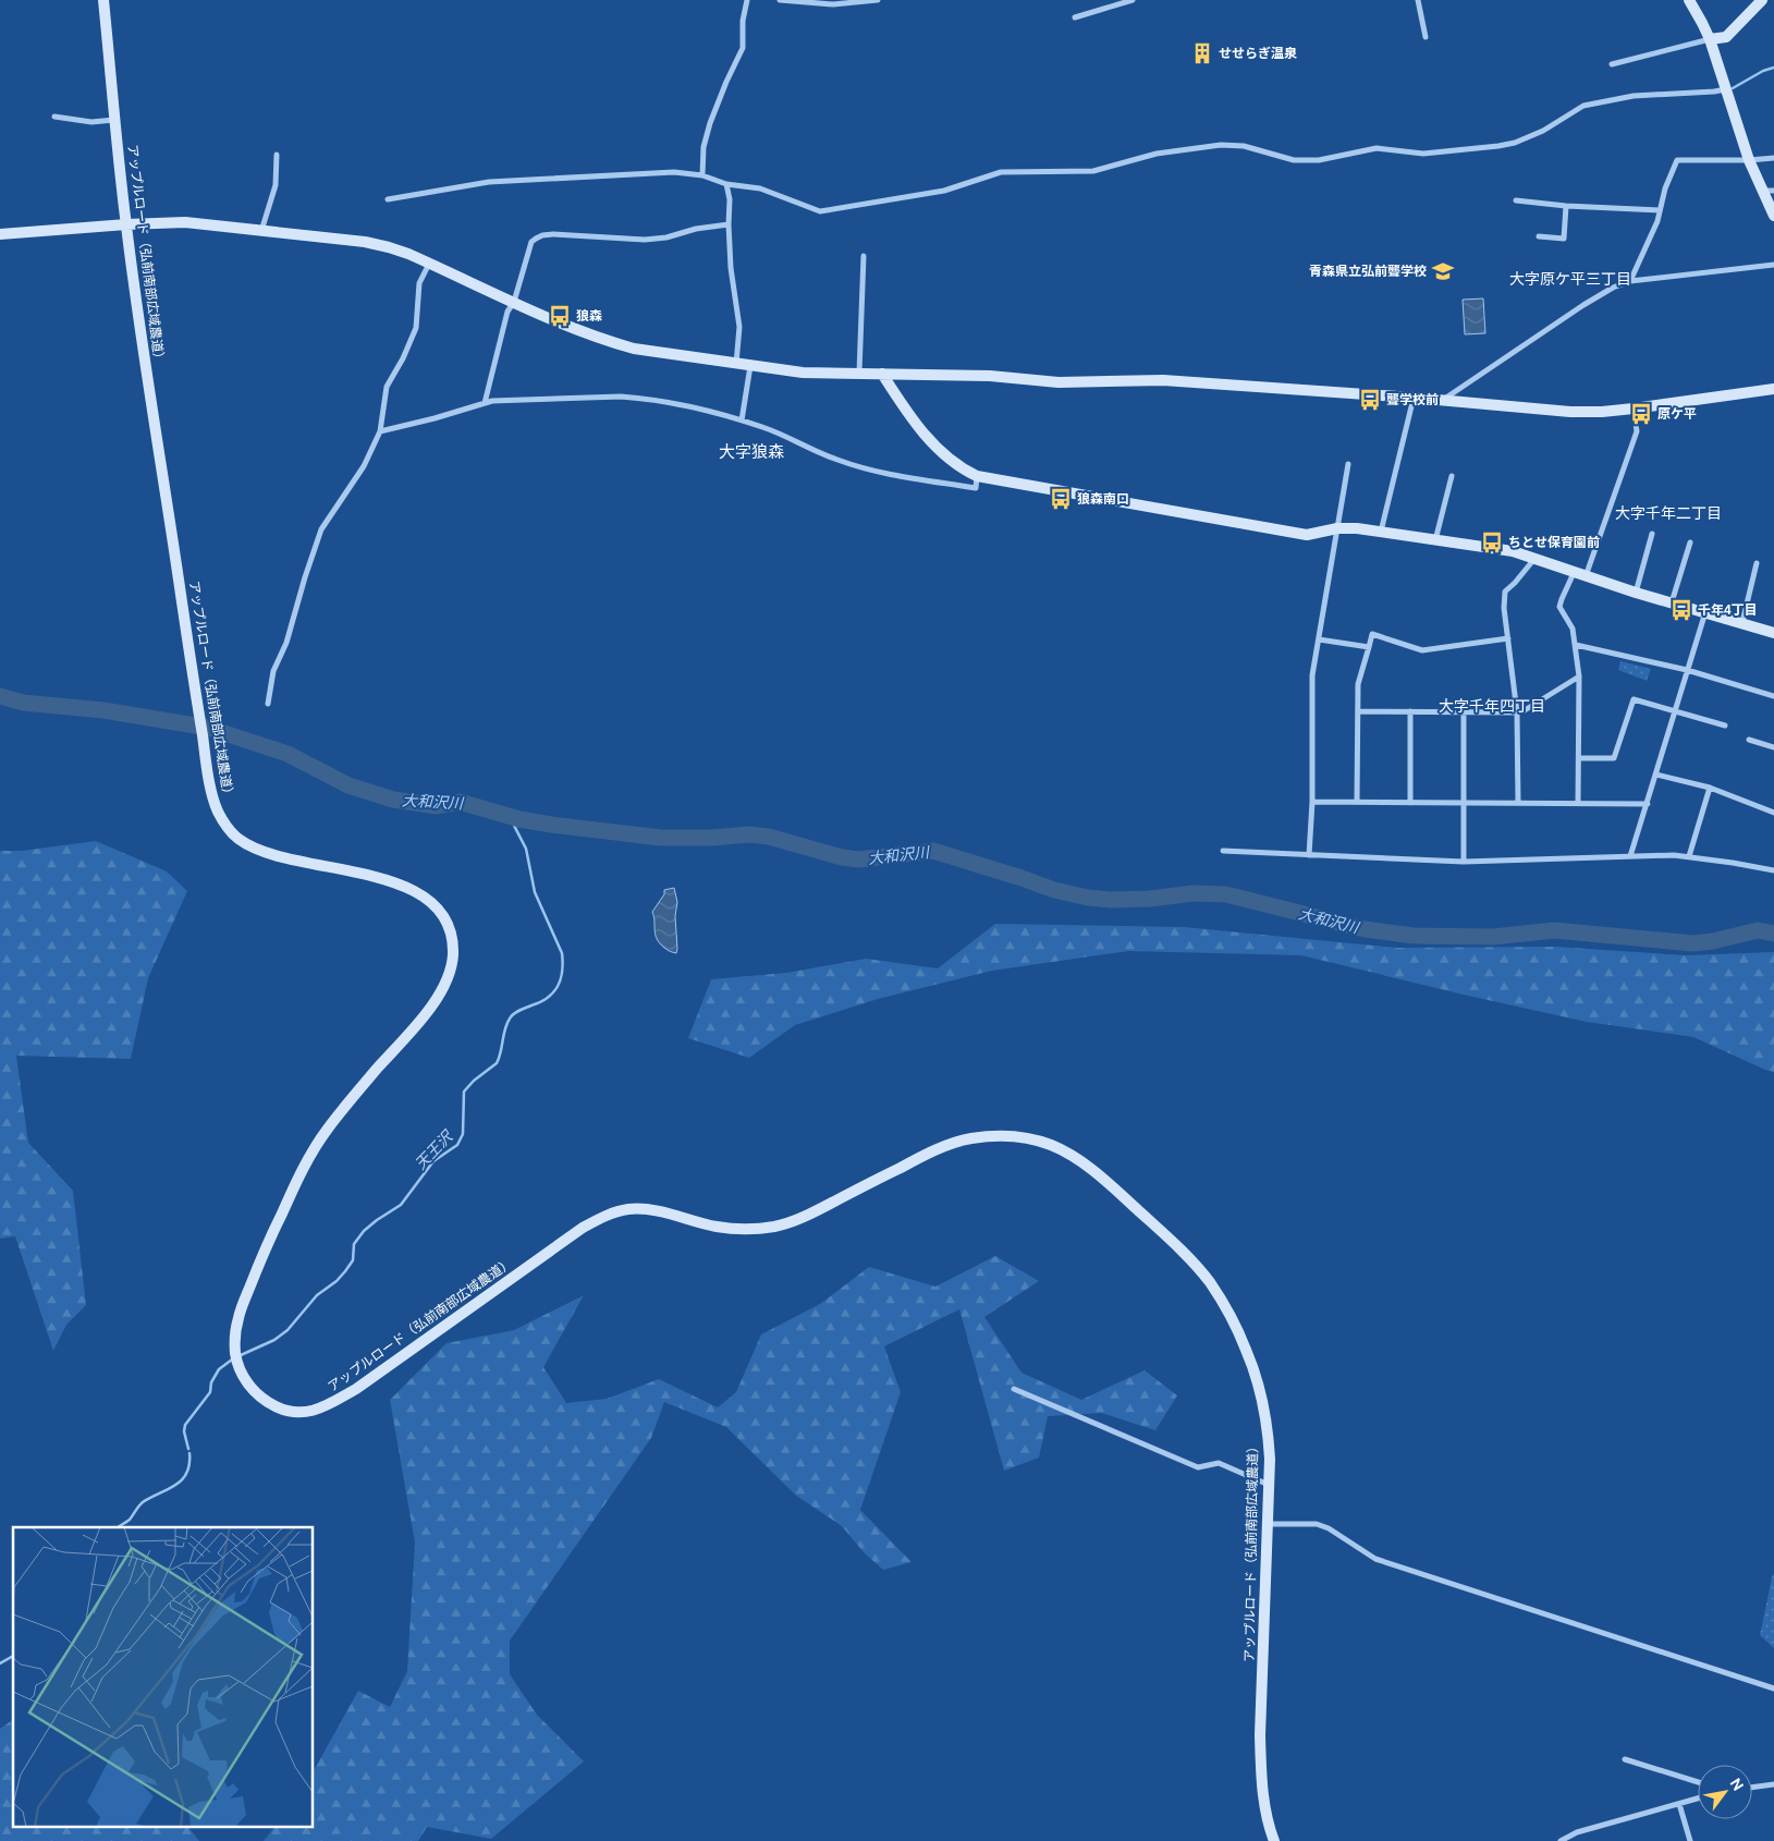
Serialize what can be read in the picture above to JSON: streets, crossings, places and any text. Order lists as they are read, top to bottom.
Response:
{
  "streets": {
    "street": ["アップルロード（弘前南部広域農道）"]
  },
  "districts": [
    "大字原ケ平三丁目",
    "大字狼森",
    "大字千年二丁目",
    "大字千年四丁目"
  ],
  "water": ["大和沢川", "天王沢"],
  "places": {
    "building": ["せせらぎ温泉"],
    "school or university": ["青森県立弘前聾学校"],
    "bus stop": [
      "狼森",
      "聾学校前",
      "原ケ平",
      "狼森南口",
      "ちとせ保育園前",
      "千年4丁目"
    ]
  },
  "north": "top right"
}
